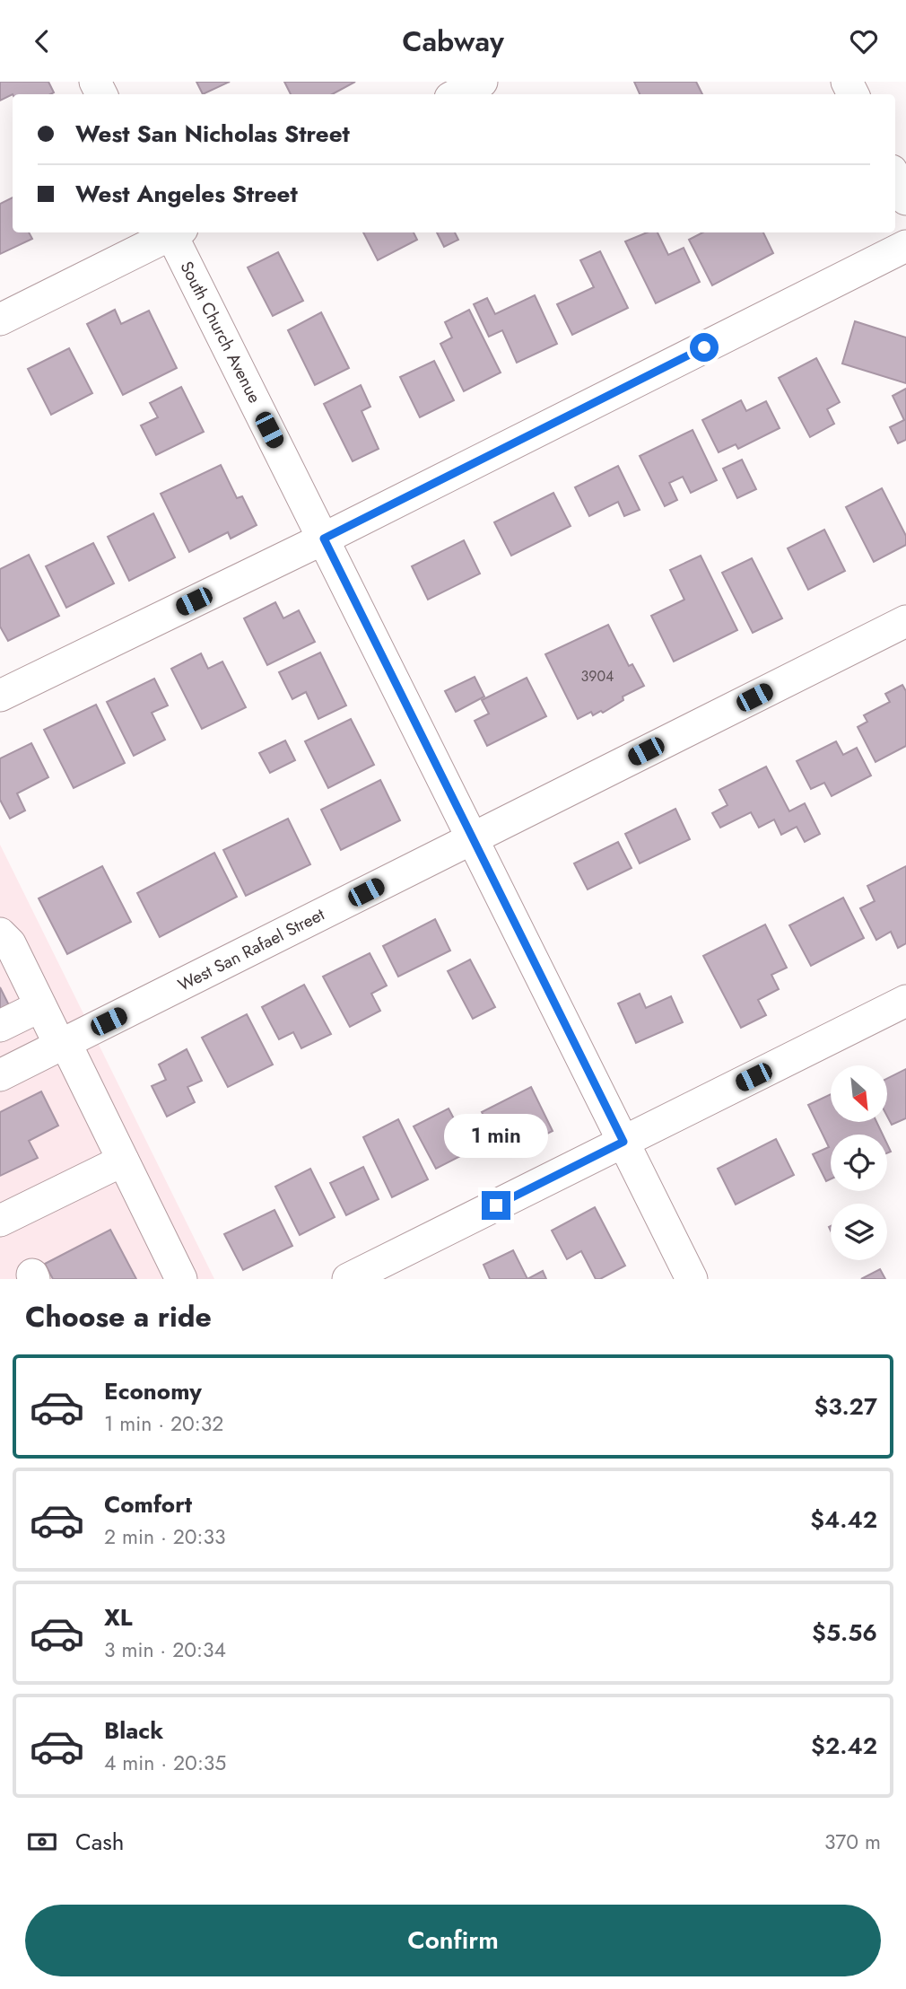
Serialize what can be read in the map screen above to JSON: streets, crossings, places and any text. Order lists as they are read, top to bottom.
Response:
{
  "streets": {
    "street": ["South Church Avenue", "West San Rafael Street"]
  },
  "crossings": [
    ["South Church Avenue", "West San Rafael Street"]
  ],
  "house_numbers": ["3904"],
  "north": "bottom right",
  "page": {
    "header": "Cabway",
    "banner": ["West San Nicholas Street", "West Angeles Street"],
    "bubble": "1 min",
    "heading": "Choose a ride",
    "list": [
      {
        "name": "Economy",
        "note": "1 min · 20:32",
        "value": "$3.27"
      },
      {
        "name": "Comfort",
        "note": "2 min · 20:33",
        "value": "$4.42"
      },
      {
        "name": "XL",
        "note": "3 min · 20:34",
        "value": "$5.56"
      },
      {
        "name": "Black",
        "note": "4 min · 20:35",
        "value": "$2.42"
      }
    ],
    "pay": ["Cash", "370 m"],
    "buttons": "Confirm"
  }
}
